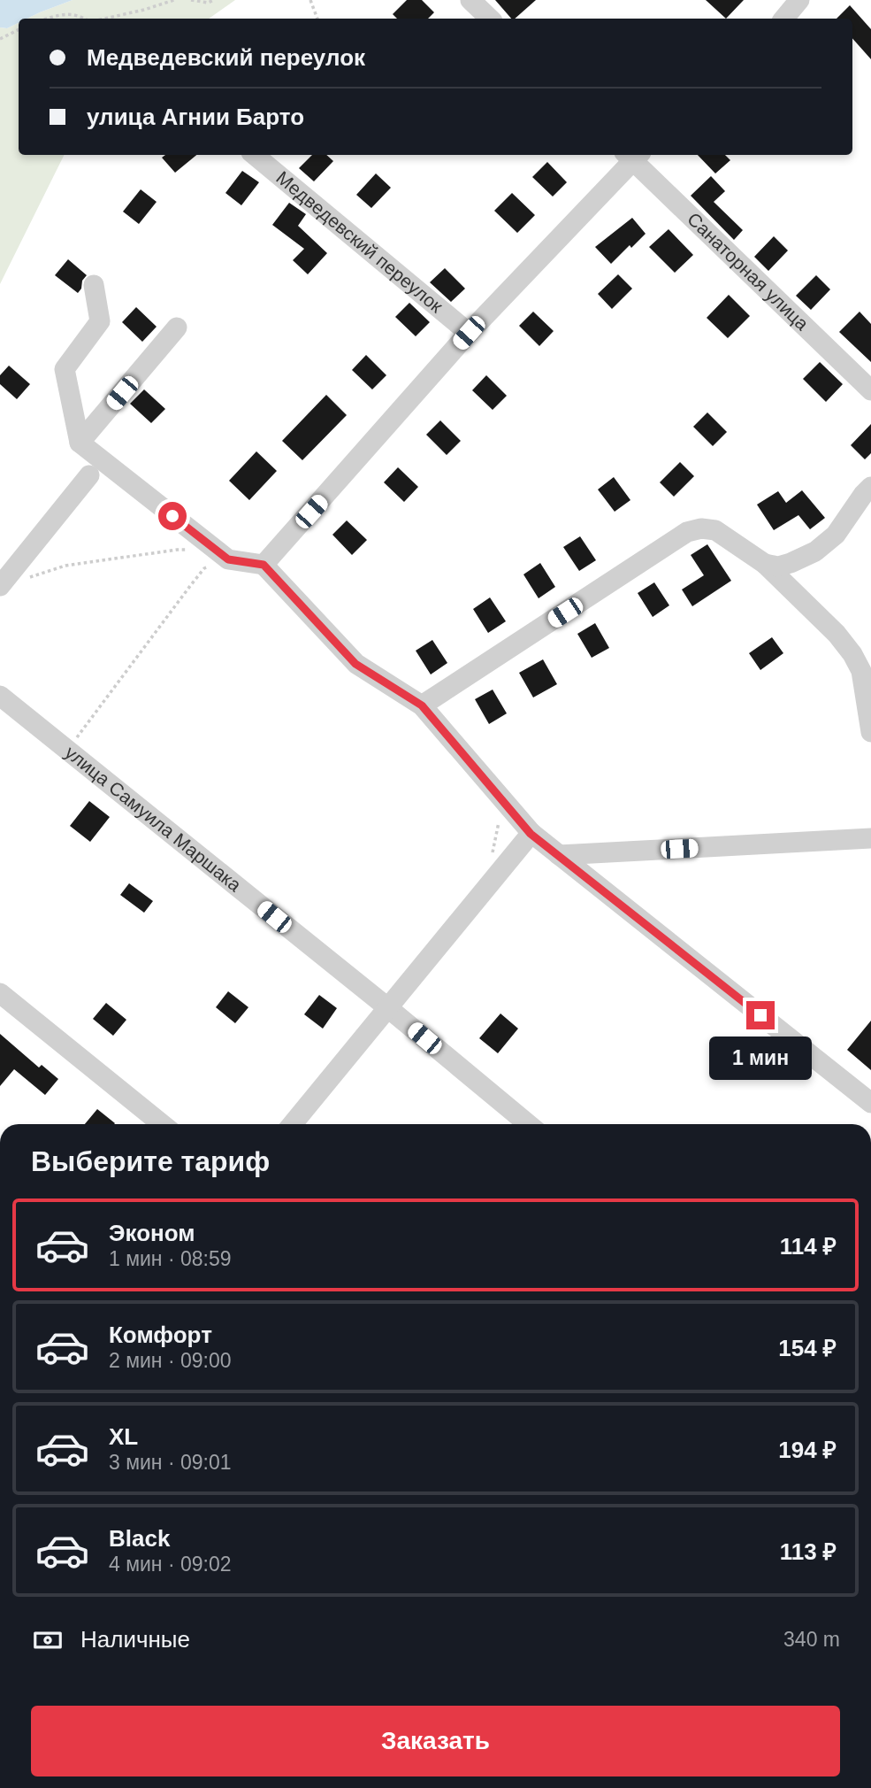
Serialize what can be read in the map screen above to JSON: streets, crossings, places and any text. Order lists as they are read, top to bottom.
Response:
{
  "streets": {
    "street": ["Медведевский переулок", "Санаторная улица", "улица Самуила Маршака"]
  },
  "page": {
    "banner": ["Медведевский переулок", "улица Агнии Барто"],
    "bubble": "1 мин",
    "heading": "Выберите тариф",
    "list": [
      {
        "name": "Эконом",
        "note": "1 мин · 08:59",
        "value": "114 ₽"
      },
      {
        "name": "Комфорт",
        "note": "2 мин · 09:00",
        "value": "154 ₽"
      },
      {
        "name": "XL",
        "note": "3 мин · 09:01",
        "value": "194 ₽"
      },
      {
        "name": "Black",
        "note": "4 мин · 09:02",
        "value": "113 ₽"
      }
    ],
    "pay": ["Наличные", "340 m"],
    "buttons": "Заказать"
  }
}
